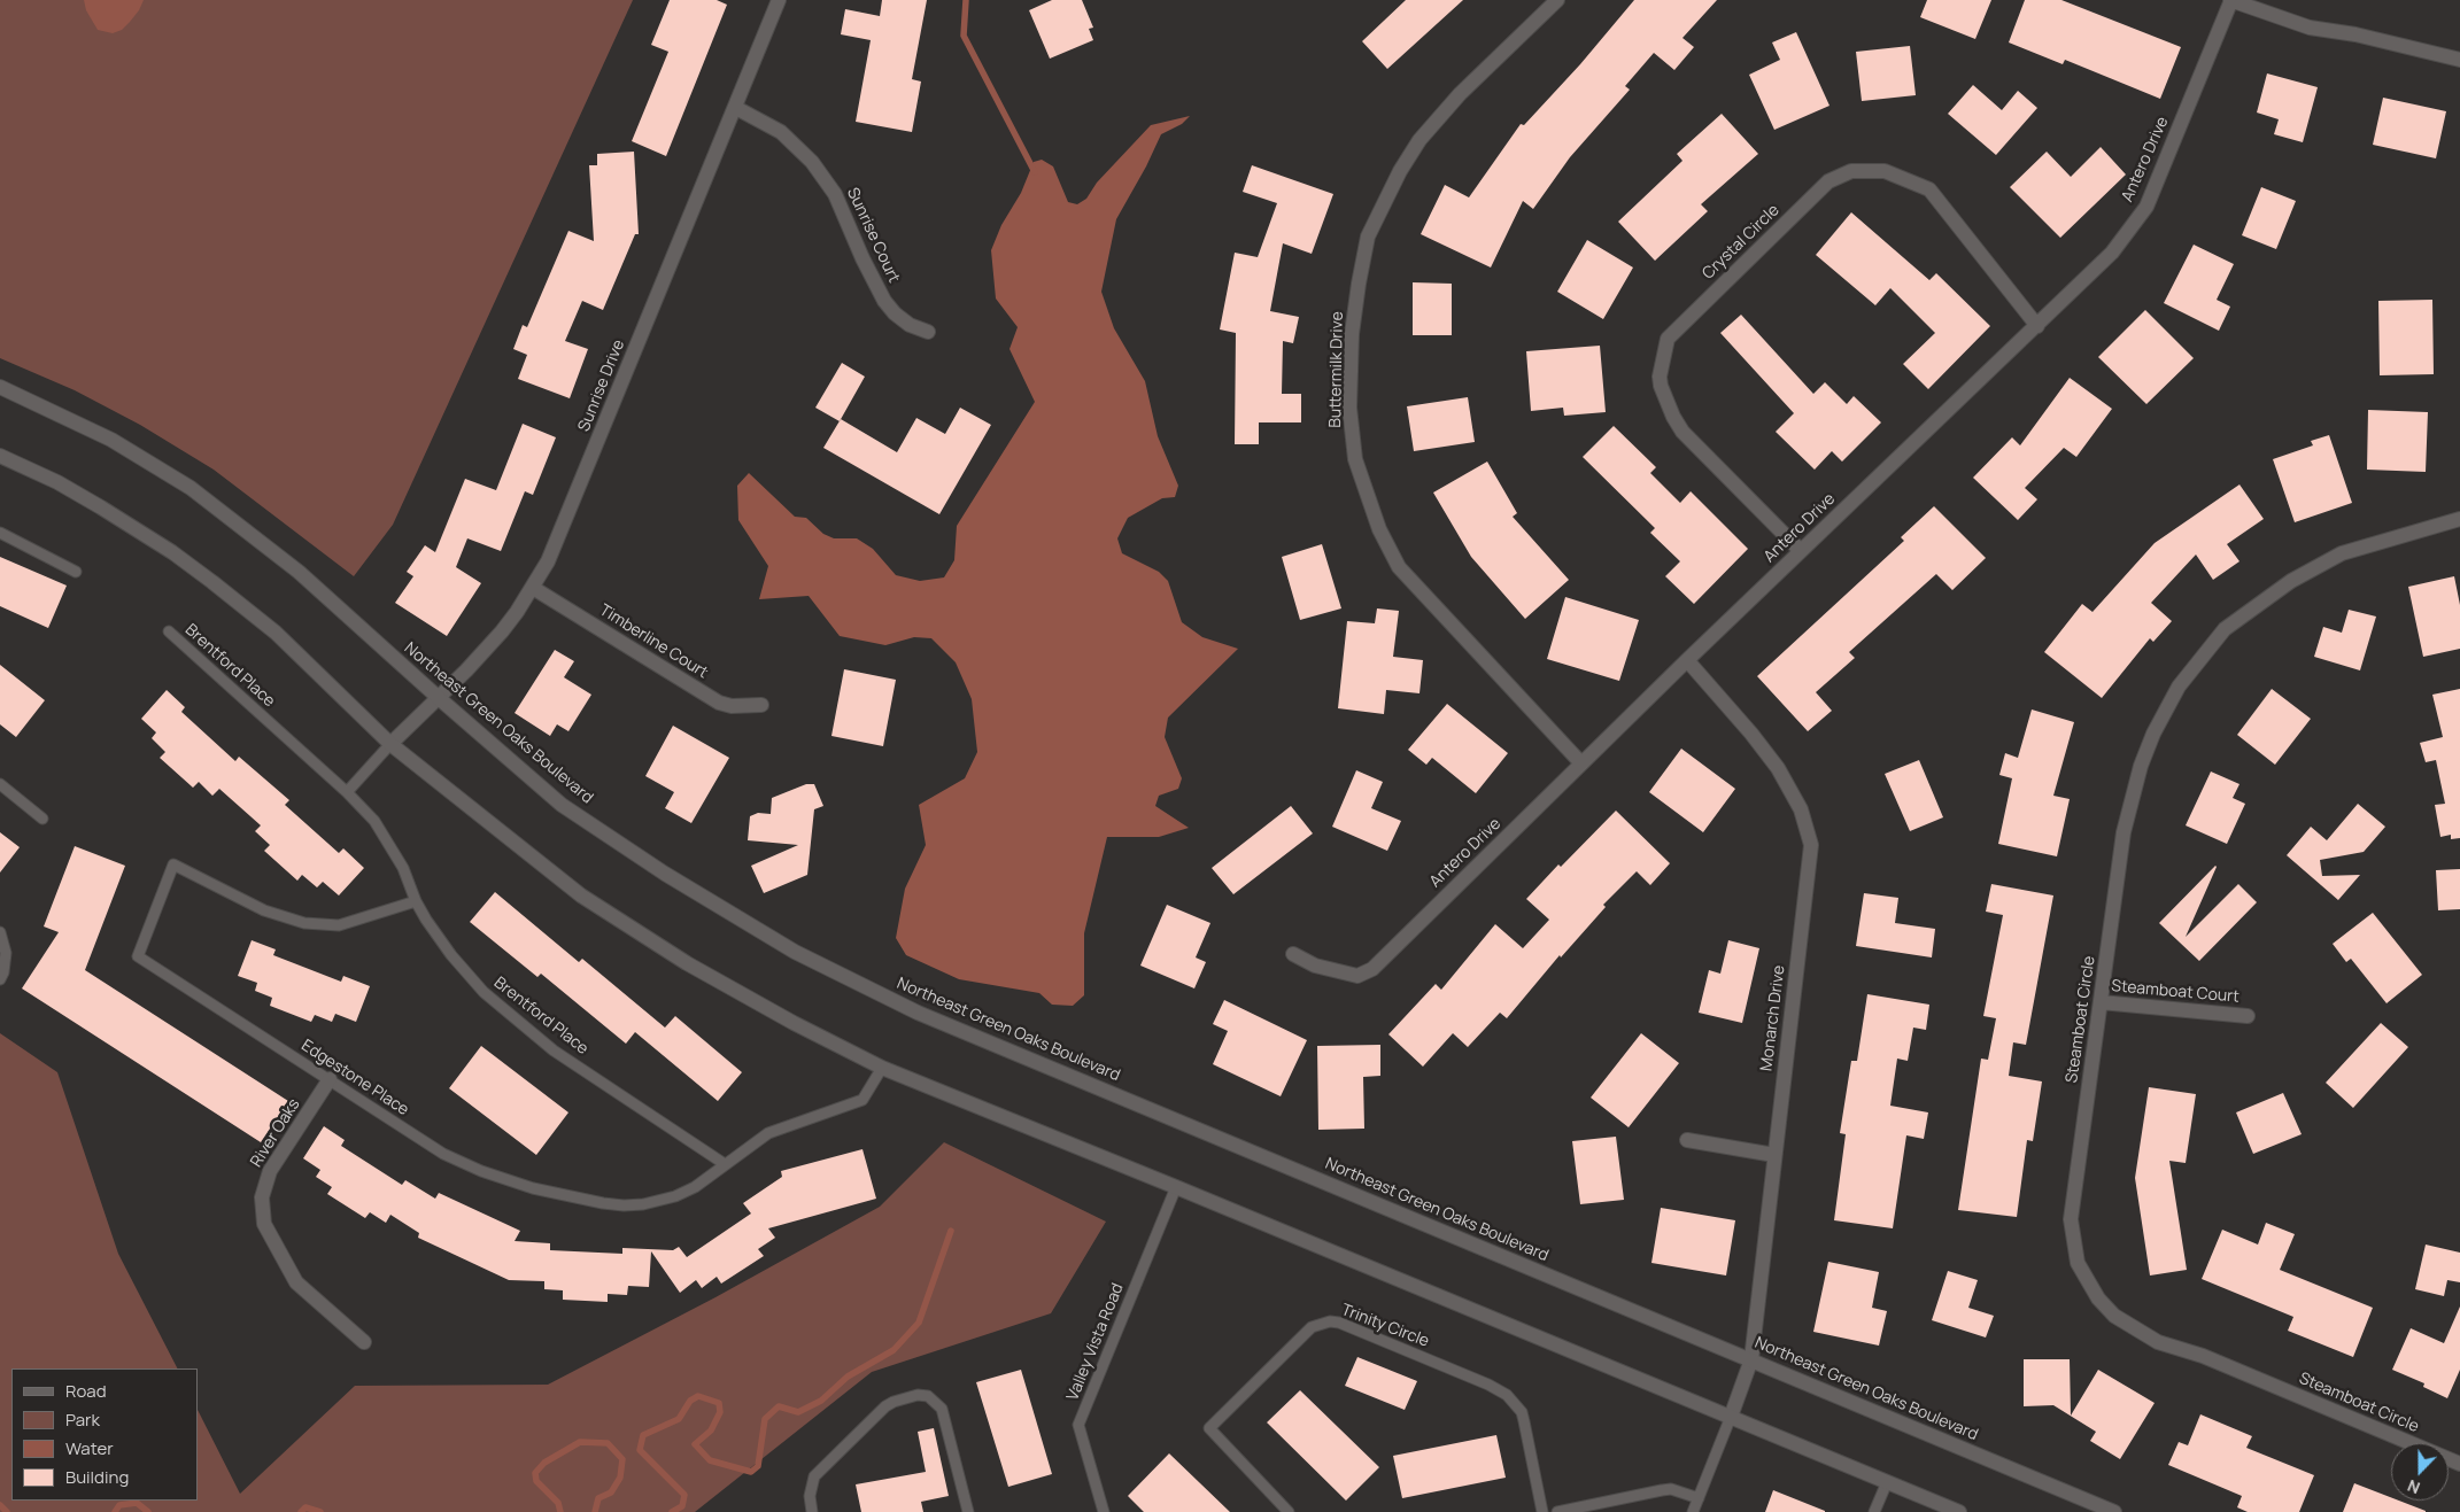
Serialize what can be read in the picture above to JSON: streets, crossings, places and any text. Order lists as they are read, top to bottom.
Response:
{
  "streets": {
    "street": [
      "Antero Drive",
      "Sunrise Court",
      "Crystal Circle",
      "Buttermilk Drive",
      "Sunrise Drive",
      "Timberline Court",
      "Northeast Green Oaks Boulevard",
      "Steamboat Court",
      "Monarch Drive",
      "Steamboat Circle",
      "River Oaks"
    ],
    "lane": [
      "Brentford Place",
      "Edgestone Place",
      "Trinity Circle",
      "Valley Vista Road"
    ]
  },
  "crossings": [
    ["Antero Drive", "Crystal Circle"],
    ["Antero Drive", "Buttermilk Drive"],
    ["Antero Drive", "Monarch Drive"],
    ["Sunrise Court", "Sunrise Drive"],
    ["Sunrise Drive", "Timberline Court"],
    ["Sunrise Drive", "Northeast Green Oaks Boulevard"],
    ["Brentford Place", "Edgestone Place"],
    ["Northeast Green Oaks Boulevard", "Monarch Drive"],
    ["Steamboat Court", "Steamboat Circle"],
    ["Edgestone Place", "River Oaks"]
  ],
  "legend": [
    "Road",
    "Park",
    "Water",
    "Building"
  ],
  "north": "bottom"
}
